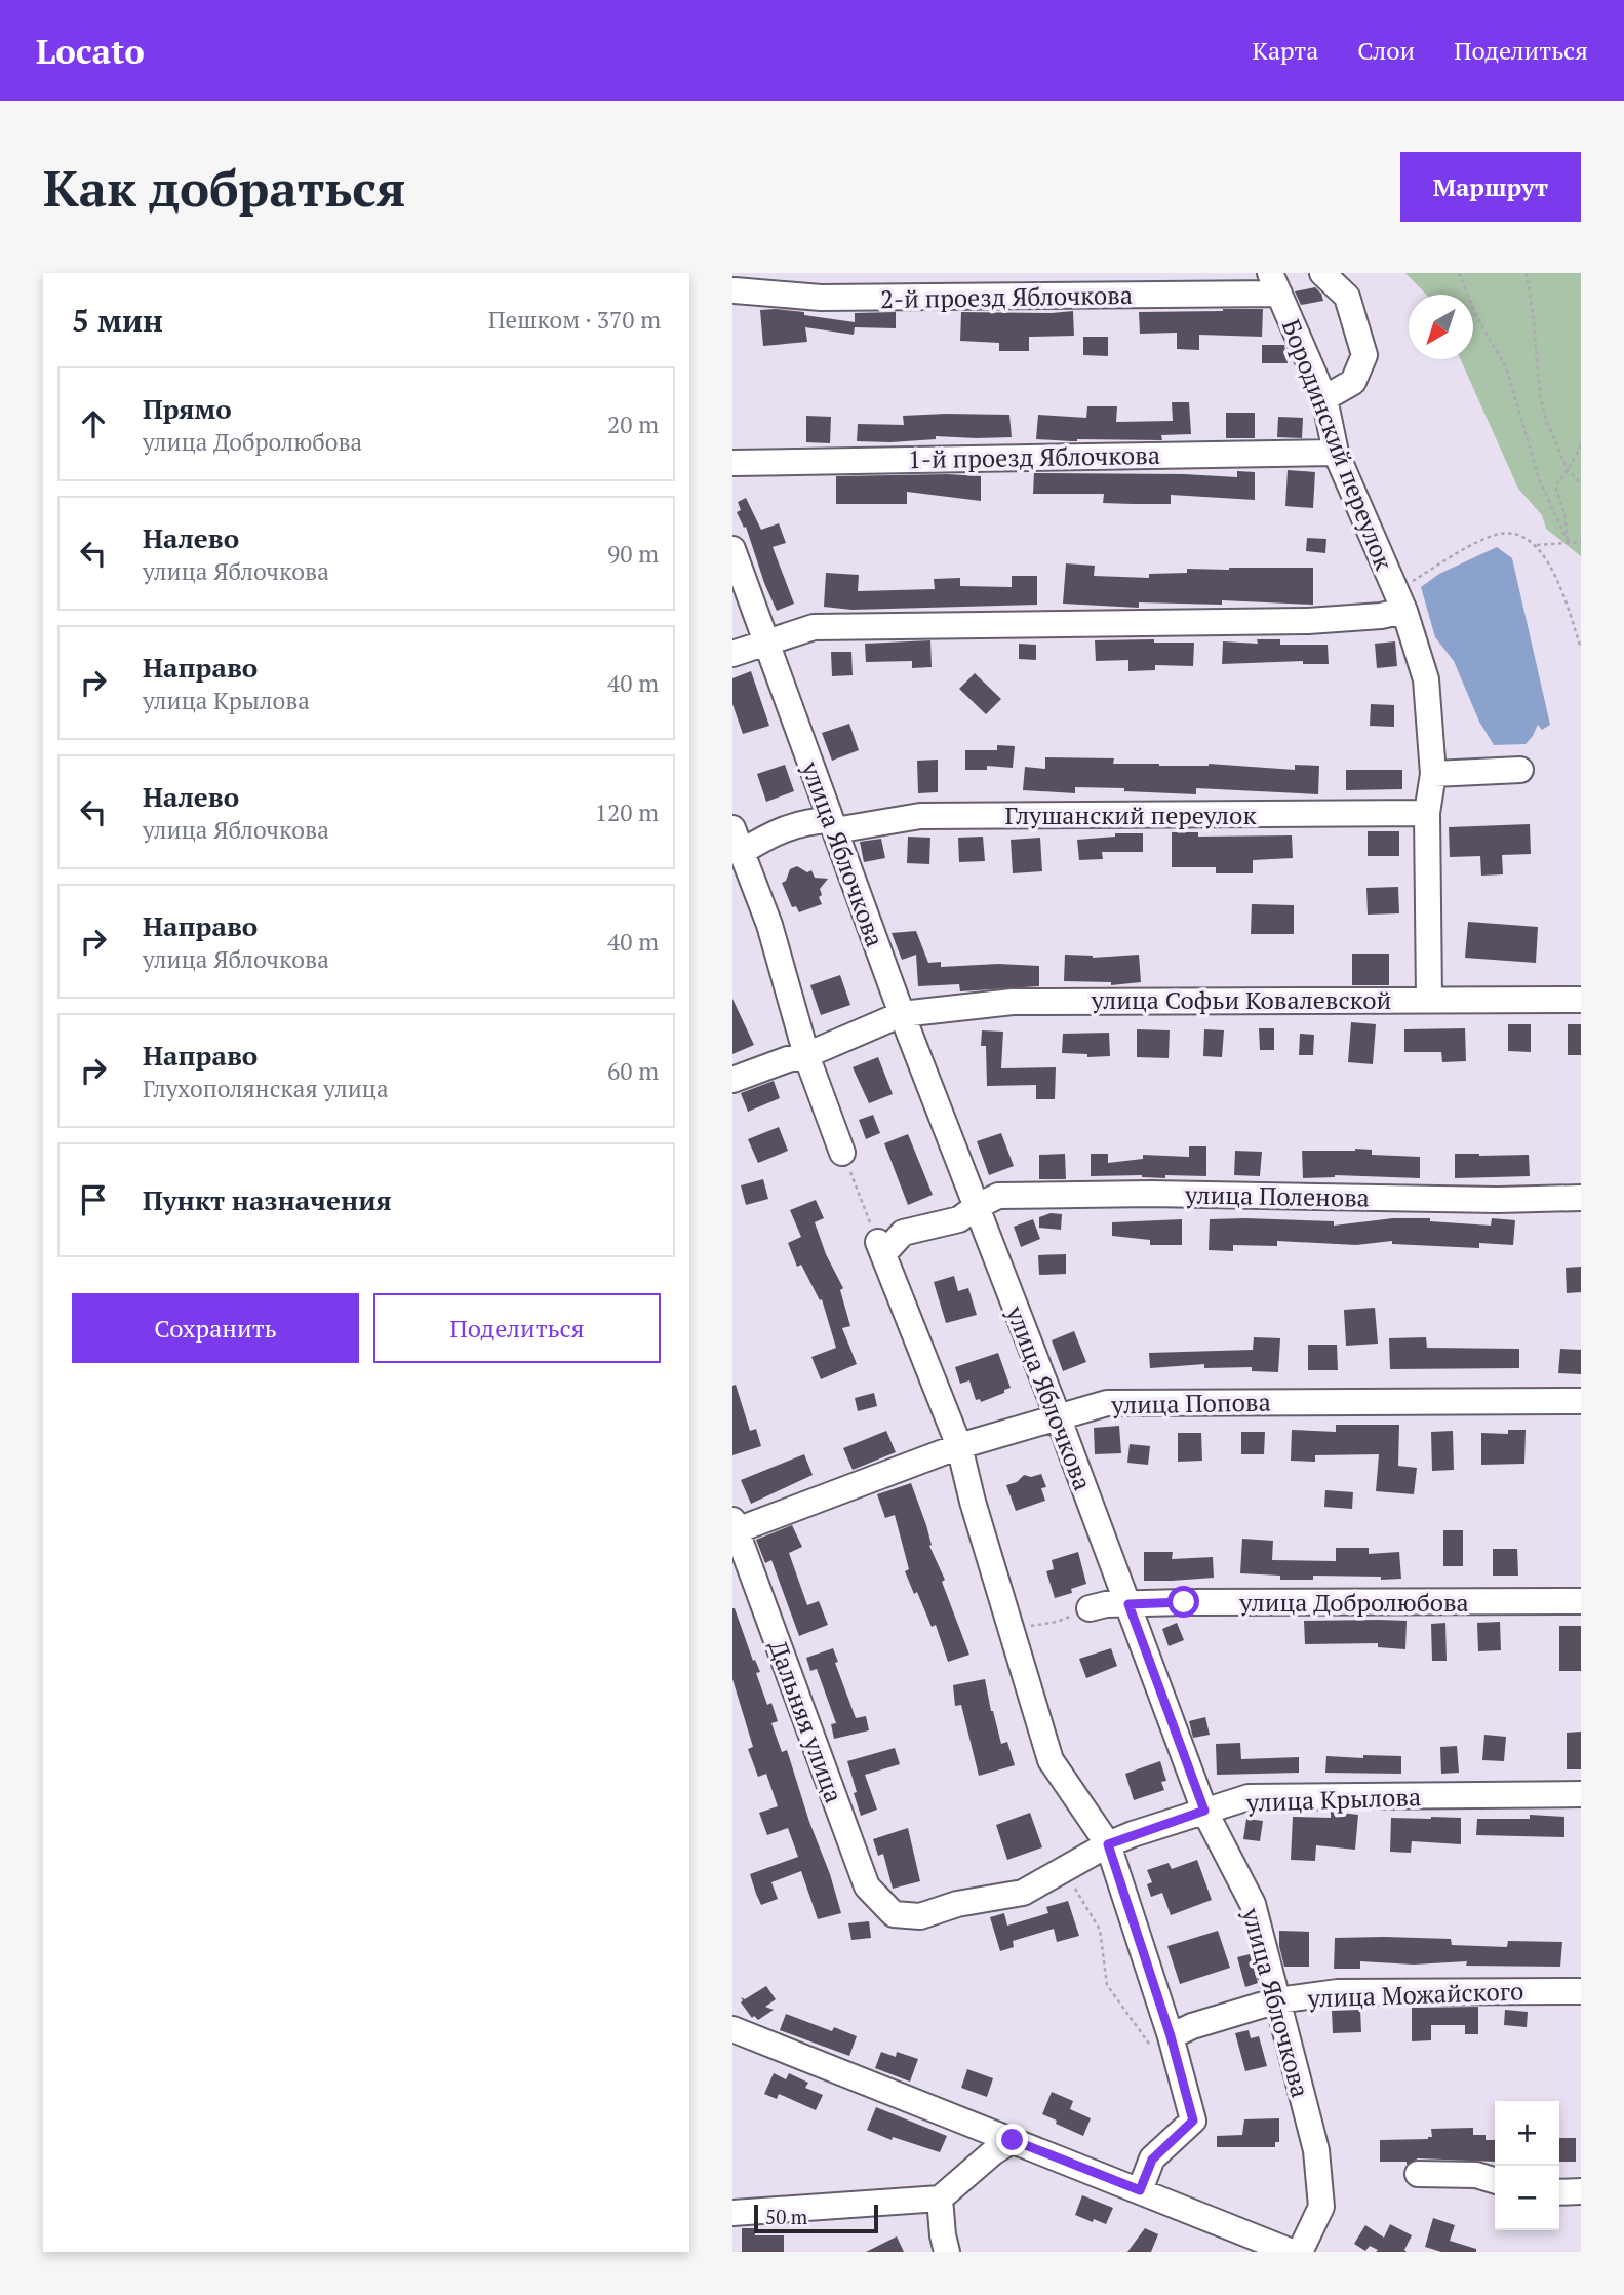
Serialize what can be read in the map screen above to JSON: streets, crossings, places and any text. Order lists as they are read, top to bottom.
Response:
{
  "streets": {
    "street": [
      "2-й проезд Яблочкова",
      "Бородинский переулок",
      "1-й проезд Яблочкова",
      "Глушанский переулок",
      "улица Яблочкова",
      "улица Софьи Ковалевской",
      "улица Поленова",
      "улица Попова",
      "улица Добролюбова",
      "Дальняя улица",
      "улица Крылова",
      "улица Можайского"
    ]
  },
  "crossings": [
    ["2-й проезд Яблочкова", "Бородинский переулок"],
    ["Бородинский переулок", "1-й проезд Яблочкова"],
    ["Бородинский переулок", "Глушанский переулок"],
    ["Бородинский переулок", "улица Софьи Ковалевской"],
    ["Глушанский переулок", "улица Яблочкова"],
    ["улица Яблочкова", "улица Софьи Ковалевской"],
    ["улица Яблочкова", "улица Поленова"],
    ["улица Яблочкова", "улица Попова"],
    ["улица Яблочкова", "улица Добролюбова"],
    ["улица Яблочкова", "улица Крылова"],
    ["улица Яблочкова", "улица Можайского"],
    ["улица Попова", "Дальняя улица"],
    ["Дальняя улица", "улица Крылова"]
  ],
  "scale_bar": "50 m",
  "north": "bottom left",
  "page": {
    "header": "Locato",
    "nav": ["Карта", "Слои", "Поделиться"],
    "buttons": [
      "Маршрут",
      ["Сохранить", "Поделиться"]
    ],
    "title": "Как добраться",
    "heading": ["5 мин", "Пешком · 370 m"],
    "list": [
      ["Прямо", "улица Добролюбова", "20 m"],
      ["Налево", "улица Яблочкова", "90 m"],
      ["Направо", "улица Крылова", "40 m"],
      ["Налево", "улица Яблочкова", "120 m"],
      ["Направо", "улица Яблочкова", "40 m"],
      ["Направо", "Глухополянская улица", "60 m"],
      "Пункт назначения"
    ],
    "map_buttons": ["+", "−"],
    "scale": "50 m"
  }
}
